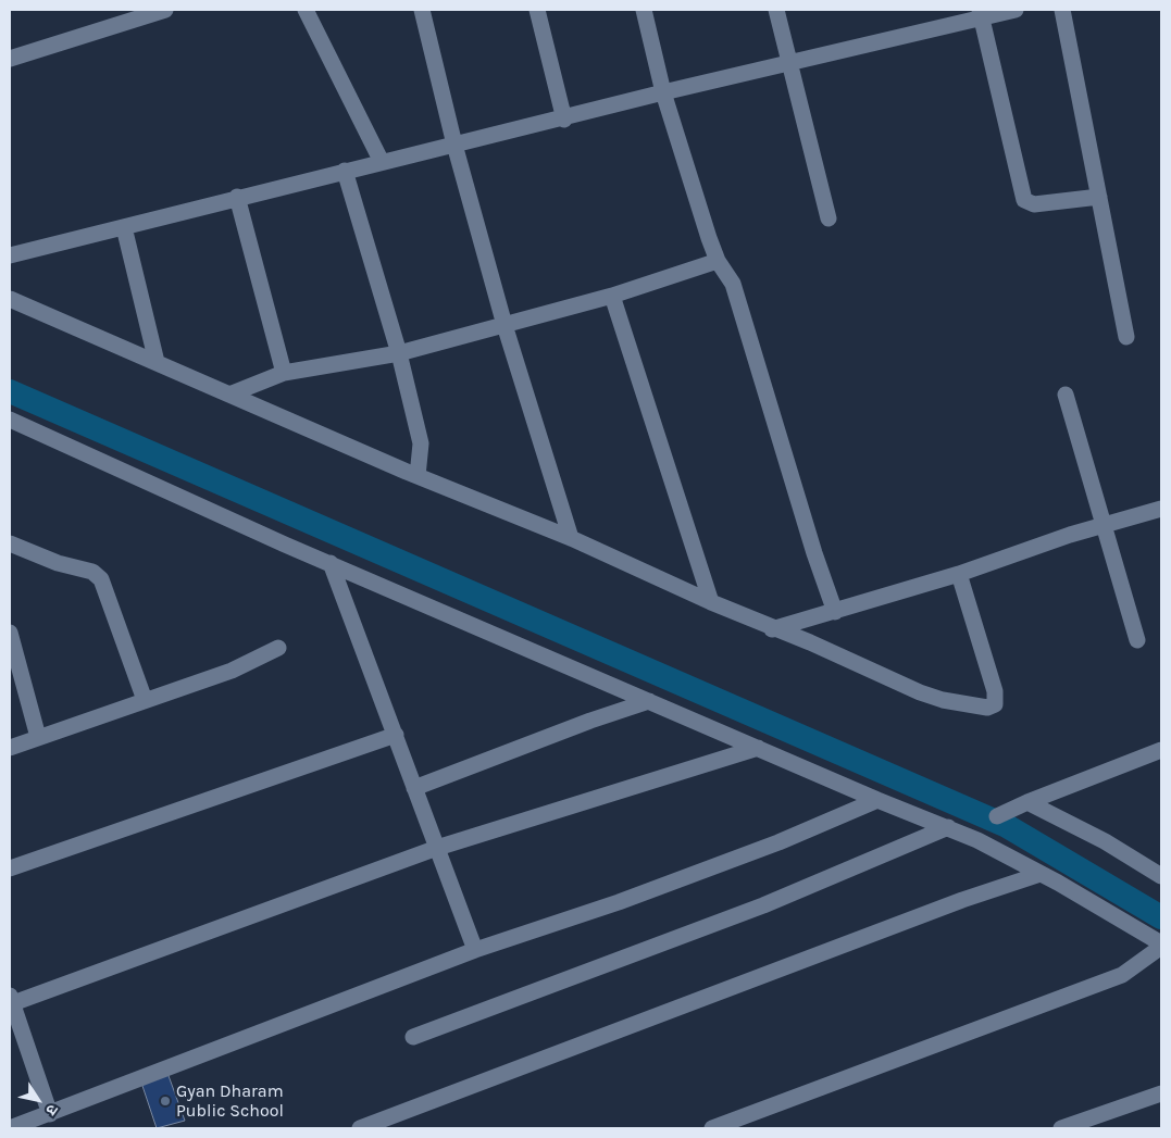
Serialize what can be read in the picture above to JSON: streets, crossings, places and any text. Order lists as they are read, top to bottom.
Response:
{
  "places": ["Gyan Dharam Public School"],
  "north": "bottom right"
}
